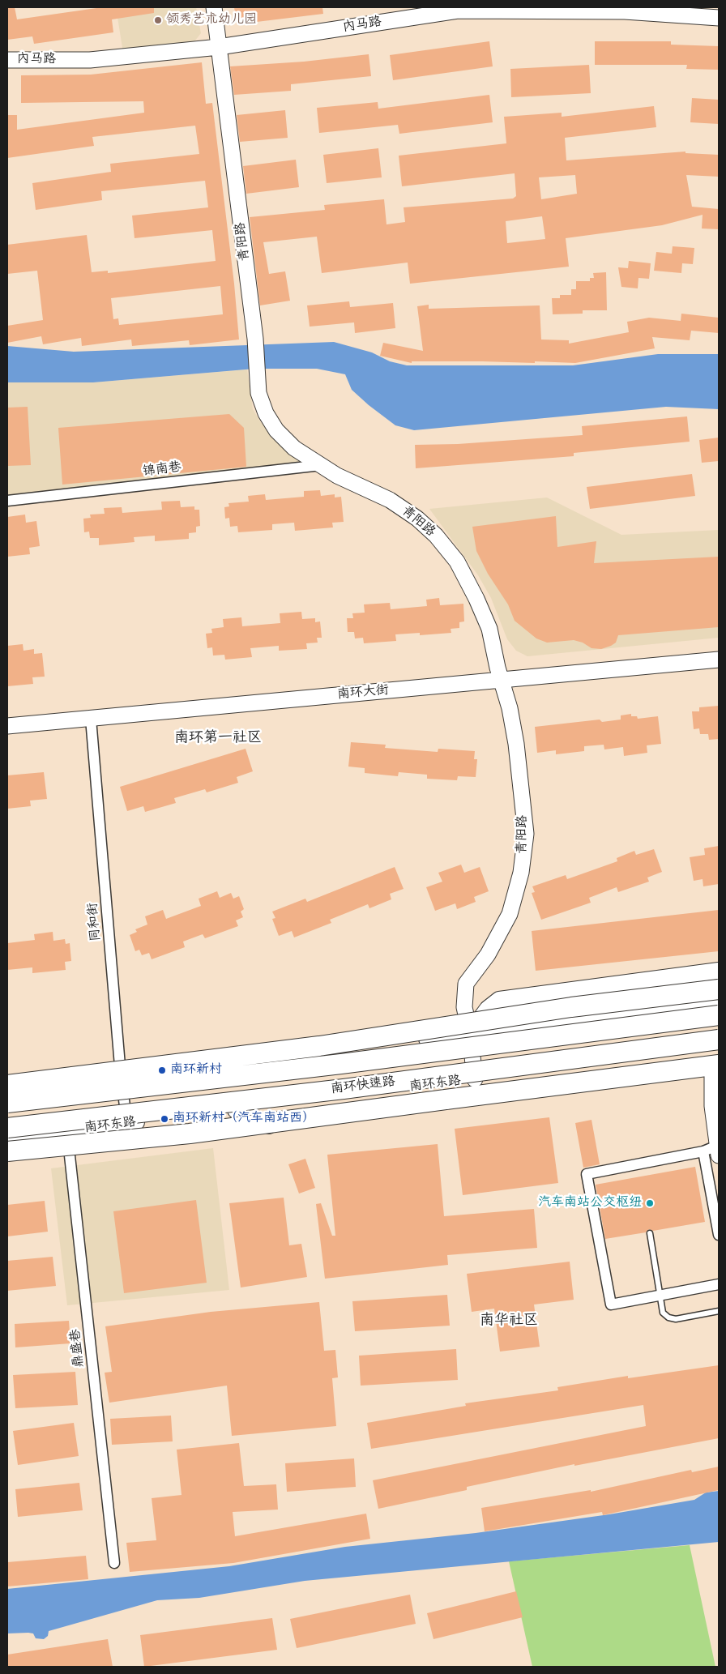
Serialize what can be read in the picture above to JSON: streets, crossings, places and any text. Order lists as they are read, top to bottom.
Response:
{
  "streets": {
    "highway": ["南环快速路"],
    "main road": ["南环东路"],
    "street": [
      "内马路",
      "青阳路",
      "锦南巷",
      "南环大街",
      "同和街",
      "鼎盛巷"
    ]
  },
  "crossings": [
    ["内马路", "青阳路"],
    ["青阳路", "锦南巷"],
    ["青阳路", "南环大街"],
    ["青阳路", "南环东路"],
    ["南环大街", "同和街"],
    ["同和街", "南环东路"],
    ["南环东路", "鼎盛巷"]
  ],
  "districts": ["南环第一社区", "南华社区"],
  "places": [
    "领秀艺术幼儿园",
    "南环新村",
    "南环新村（汽车南站西）",
    "汽车南站公交枢纽"
  ]
}
